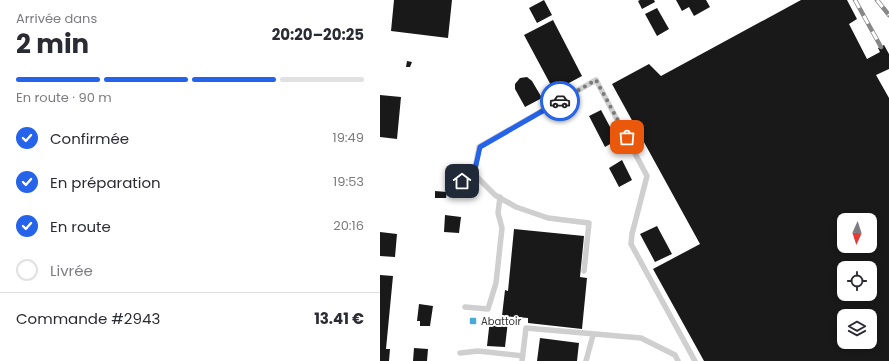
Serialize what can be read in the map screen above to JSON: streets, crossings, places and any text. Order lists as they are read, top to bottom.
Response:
{
  "places": {
    "transit": ["Abattoir"]
  },
  "north": "bottom",
  "page": {
    "heading": ["2 min", "Arrivée dans", "20:20–20:25"],
    "panel": ["Commande #2943", "13.41 €"],
    "bar": "En route · 90 m",
    "list": [
      ["Confirmée", "19:49"],
      ["En préparation", "19:53"],
      ["En route", "20:16"],
      "Livrée"
    ]
  }
}
